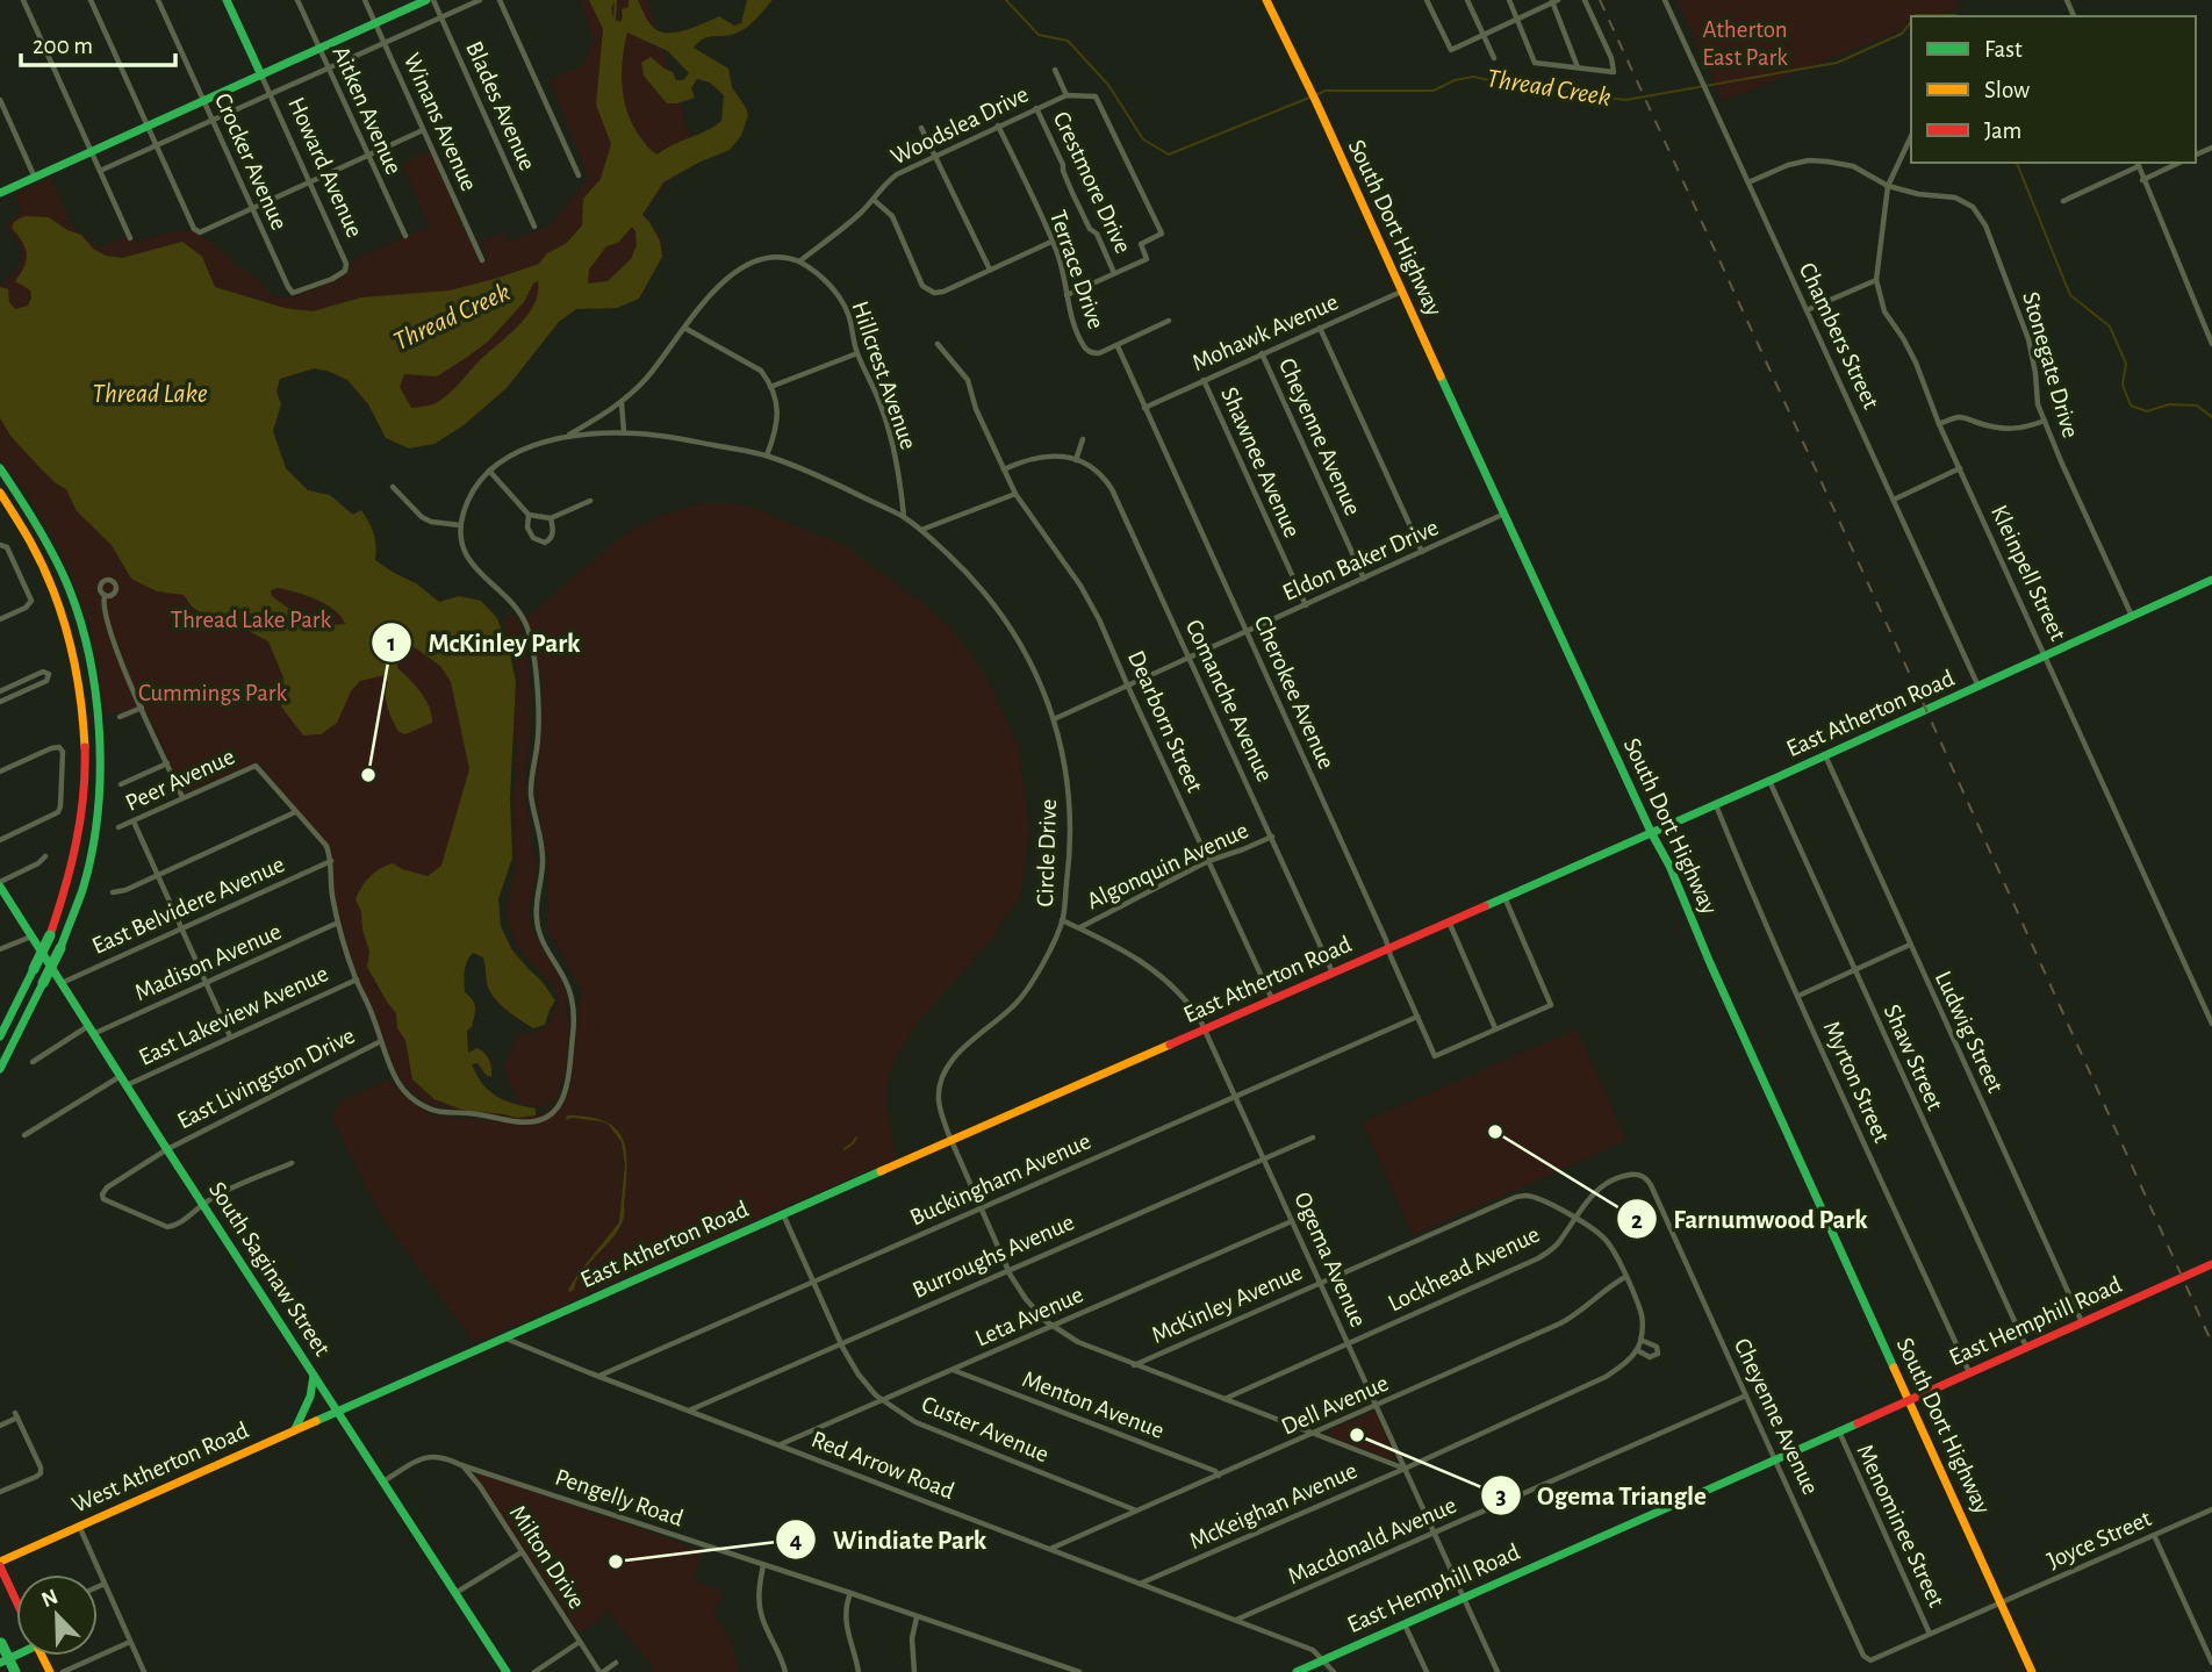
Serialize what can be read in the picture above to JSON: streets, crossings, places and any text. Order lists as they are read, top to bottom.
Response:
{
  "streets": {
    "main road": [
      "Howard Avenue",
      "South Dort Highway",
      "East Atherton Road",
      "South Saginaw Street",
      "East Hemphill Road",
      "West Atherton Road"
    ],
    "street": [
      "Blades Avenue",
      "Aitken Avenue",
      "Winans Avenue",
      "Woodslea Drive",
      "Crocker Avenue",
      "Crestmore Drive",
      "Terrace Drive",
      "Mohawk Avenue",
      "Chambers Street",
      "Stonegate Drive",
      "Hillcrest Avenue",
      "Cheyenne Avenue",
      "Shawnee Avenue",
      "Eldon Baker Drive",
      "Kleinpell Street",
      "Cherokee Avenue",
      "Comanche Avenue",
      "Dearborn Street",
      "Peer Avenue",
      "Circle Drive",
      "Algonquin Avenue",
      "East Belvidere Avenue",
      "Madison Avenue",
      "East Lakeview Avenue",
      "Ludwig Street",
      "Shaw Street",
      "East Livingston Drive",
      "Myrton Street",
      "Buckingham Avenue",
      "Burroughs Avenue",
      "Ogema Avenue",
      "Lockhead Avenue",
      "McKinley Avenue",
      "Leta Avenue",
      "Menton Avenue",
      "Dell Avenue",
      "Custer Avenue",
      "Red Arrow Road",
      "Pengelly Road",
      "McKeighan Avenue",
      "Menominee Street",
      "Joyce Street",
      "Macdonald Avenue",
      "Milton Drive"
    ]
  },
  "crossings": [
    ["Woodslea Drive", "Crestmore Drive"],
    ["Woodslea Drive", "Terrace Drive"],
    ["Woodslea Drive", "Hillcrest Avenue"],
    ["Crocker Avenue", "Howard Avenue"],
    ["South Dort Highway", "Mohawk Avenue"],
    ["South Dort Highway", "Eldon Baker Drive"],
    ["South Dort Highway", "East Atherton Road"],
    ["South Dort Highway", "East Hemphill Road"],
    ["South Dort Highway", "Joyce Street"],
    ["Terrace Drive", "Cherokee Avenue"],
    ["Mohawk Avenue", "Cheyenne Avenue"],
    ["Mohawk Avenue", "Shawnee Avenue"],
    ["Mohawk Avenue", "Cherokee Avenue"],
    ["Chambers Street", "Stonegate Drive"],
    ["Chambers Street", "East Atherton Road"],
    ["Stonegate Drive", "Kleinpell Street"],
    ["Stonegate Drive", "East Atherton Road"],
    ["Hillcrest Avenue", "Circle Drive"],
    ["Cheyenne Avenue", "Eldon Baker Drive"],
    ["Cheyenne Avenue", "Lockhead Avenue"],
    ["Cheyenne Avenue", "East Hemphill Road"],
    ["Cheyenne Avenue", "Joyce Street"],
    ["Cheyenne Avenue", "Macdonald Avenue"],
    ["Shawnee Avenue", "Eldon Baker Drive"],
    ["Eldon Baker Drive", "Cherokee Avenue"],
    ["Eldon Baker Drive", "Comanche Avenue"],
    ["Eldon Baker Drive", "Dearborn Street"],
    ["Eldon Baker Drive", "Circle Drive"],
    ["Kleinpell Street", "East Atherton Road"],
    ["Cherokee Avenue", "East Atherton Road"],
    ["Cherokee Avenue", "Buckingham Avenue"],
    ["Comanche Avenue", "East Atherton Road"],
    ["Comanche Avenue", "Algonquin Avenue"],
    ["East Atherton Road", "Dearborn Street"],
    ["East Atherton Road", "Circle Drive"],
    ["East Atherton Road", "Ludwig Street"],
    ["East Atherton Road", "Shaw Street"],
    ["East Atherton Road", "Myrton Street"],
    ["East Atherton Road", "Ogema Avenue"],
    ["East Atherton Road", "South Saginaw Street"],
    ["East Atherton Road", "Custer Avenue"],
    ["East Atherton Road", "Red Arrow Road"],
    ["East Atherton Road", "West Atherton Road"],
    ["Dearborn Street", "Algonquin Avenue"],
    ["Circle Drive", "Buckingham Avenue"],
    ["Circle Drive", "Burroughs Avenue"],
    ["Circle Drive", "Ogema Avenue"],
    ["Circle Drive", "Lockhead Avenue"],
    ["Circle Drive", "McKinley Avenue"],
    ["Circle Drive", "Leta Avenue"],
    ["Circle Drive", "Dell Avenue"],
    ["Circle Drive", "McKeighan Avenue"],
    ["Algonquin Avenue", "Ogema Avenue"],
    ["East Belvidere Avenue", "South Saginaw Street"],
    ["Madison Avenue", "South Saginaw Street"],
    ["East Lakeview Avenue", "South Saginaw Street"],
    ["Ludwig Street", "East Hemphill Road"],
    ["Shaw Street", "East Hemphill Road"],
    ["East Livingston Drive", "South Saginaw Street"],
    ["Myrton Street", "East Hemphill Road"],
    ["Buckingham Avenue", "Ogema Avenue"],
    ["Buckingham Avenue", "Custer Avenue"],
    ["Buckingham Avenue", "Red Arrow Road"],
    ["Burroughs Avenue", "Ogema Avenue"],
    ["Burroughs Avenue", "Custer Avenue"],
    ["Burroughs Avenue", "Red Arrow Road"],
    ["Ogema Avenue", "Lockhead Avenue"],
    ["Ogema Avenue", "McKinley Avenue"],
    ["Ogema Avenue", "Leta Avenue"],
    ["Ogema Avenue", "East Hemphill Road"],
    ["Ogema Avenue", "Dell Avenue"],
    ["Ogema Avenue", "McKeighan Avenue"],
    ["Ogema Avenue", "Macdonald Avenue"],
    ["South Saginaw Street", "West Atherton Road"],
    ["South Saginaw Street", "Pengelly Road"],
    ["Lockhead Avenue", "McKinley Avenue"],
    ["Leta Avenue", "Menton Avenue"],
    ["Leta Avenue", "Custer Avenue"],
    ["Leta Avenue", "Red Arrow Road"],
    ["East Hemphill Road", "Red Arrow Road"],
    ["East Hemphill Road", "Menominee Street"],
    ["Menton Avenue", "Dell Avenue"],
    ["Dell Avenue", "Custer Avenue"],
    ["Dell Avenue", "Red Arrow Road"],
    ["Dell Avenue", "McKeighan Avenue"],
    ["Red Arrow Road", "McKeighan Avenue"],
    ["Red Arrow Road", "Macdonald Avenue"],
    ["Pengelly Road", "Milton Drive"],
    ["Menominee Street", "Joyce Street"]
  ],
  "water": ["Thread Creek", "Thread Lake"],
  "parks": ["Atherton East Park", "Thread Lake Park", "Cummings Park"],
  "places": [
    "McKinley Park",
    "Farnumwood Park",
    "Ogema Triangle",
    "Windiate Park"
  ],
  "legend": ["Fast", "Slow", "Jam"],
  "scale_bar": "200 m",
  "north": "top left"
}
